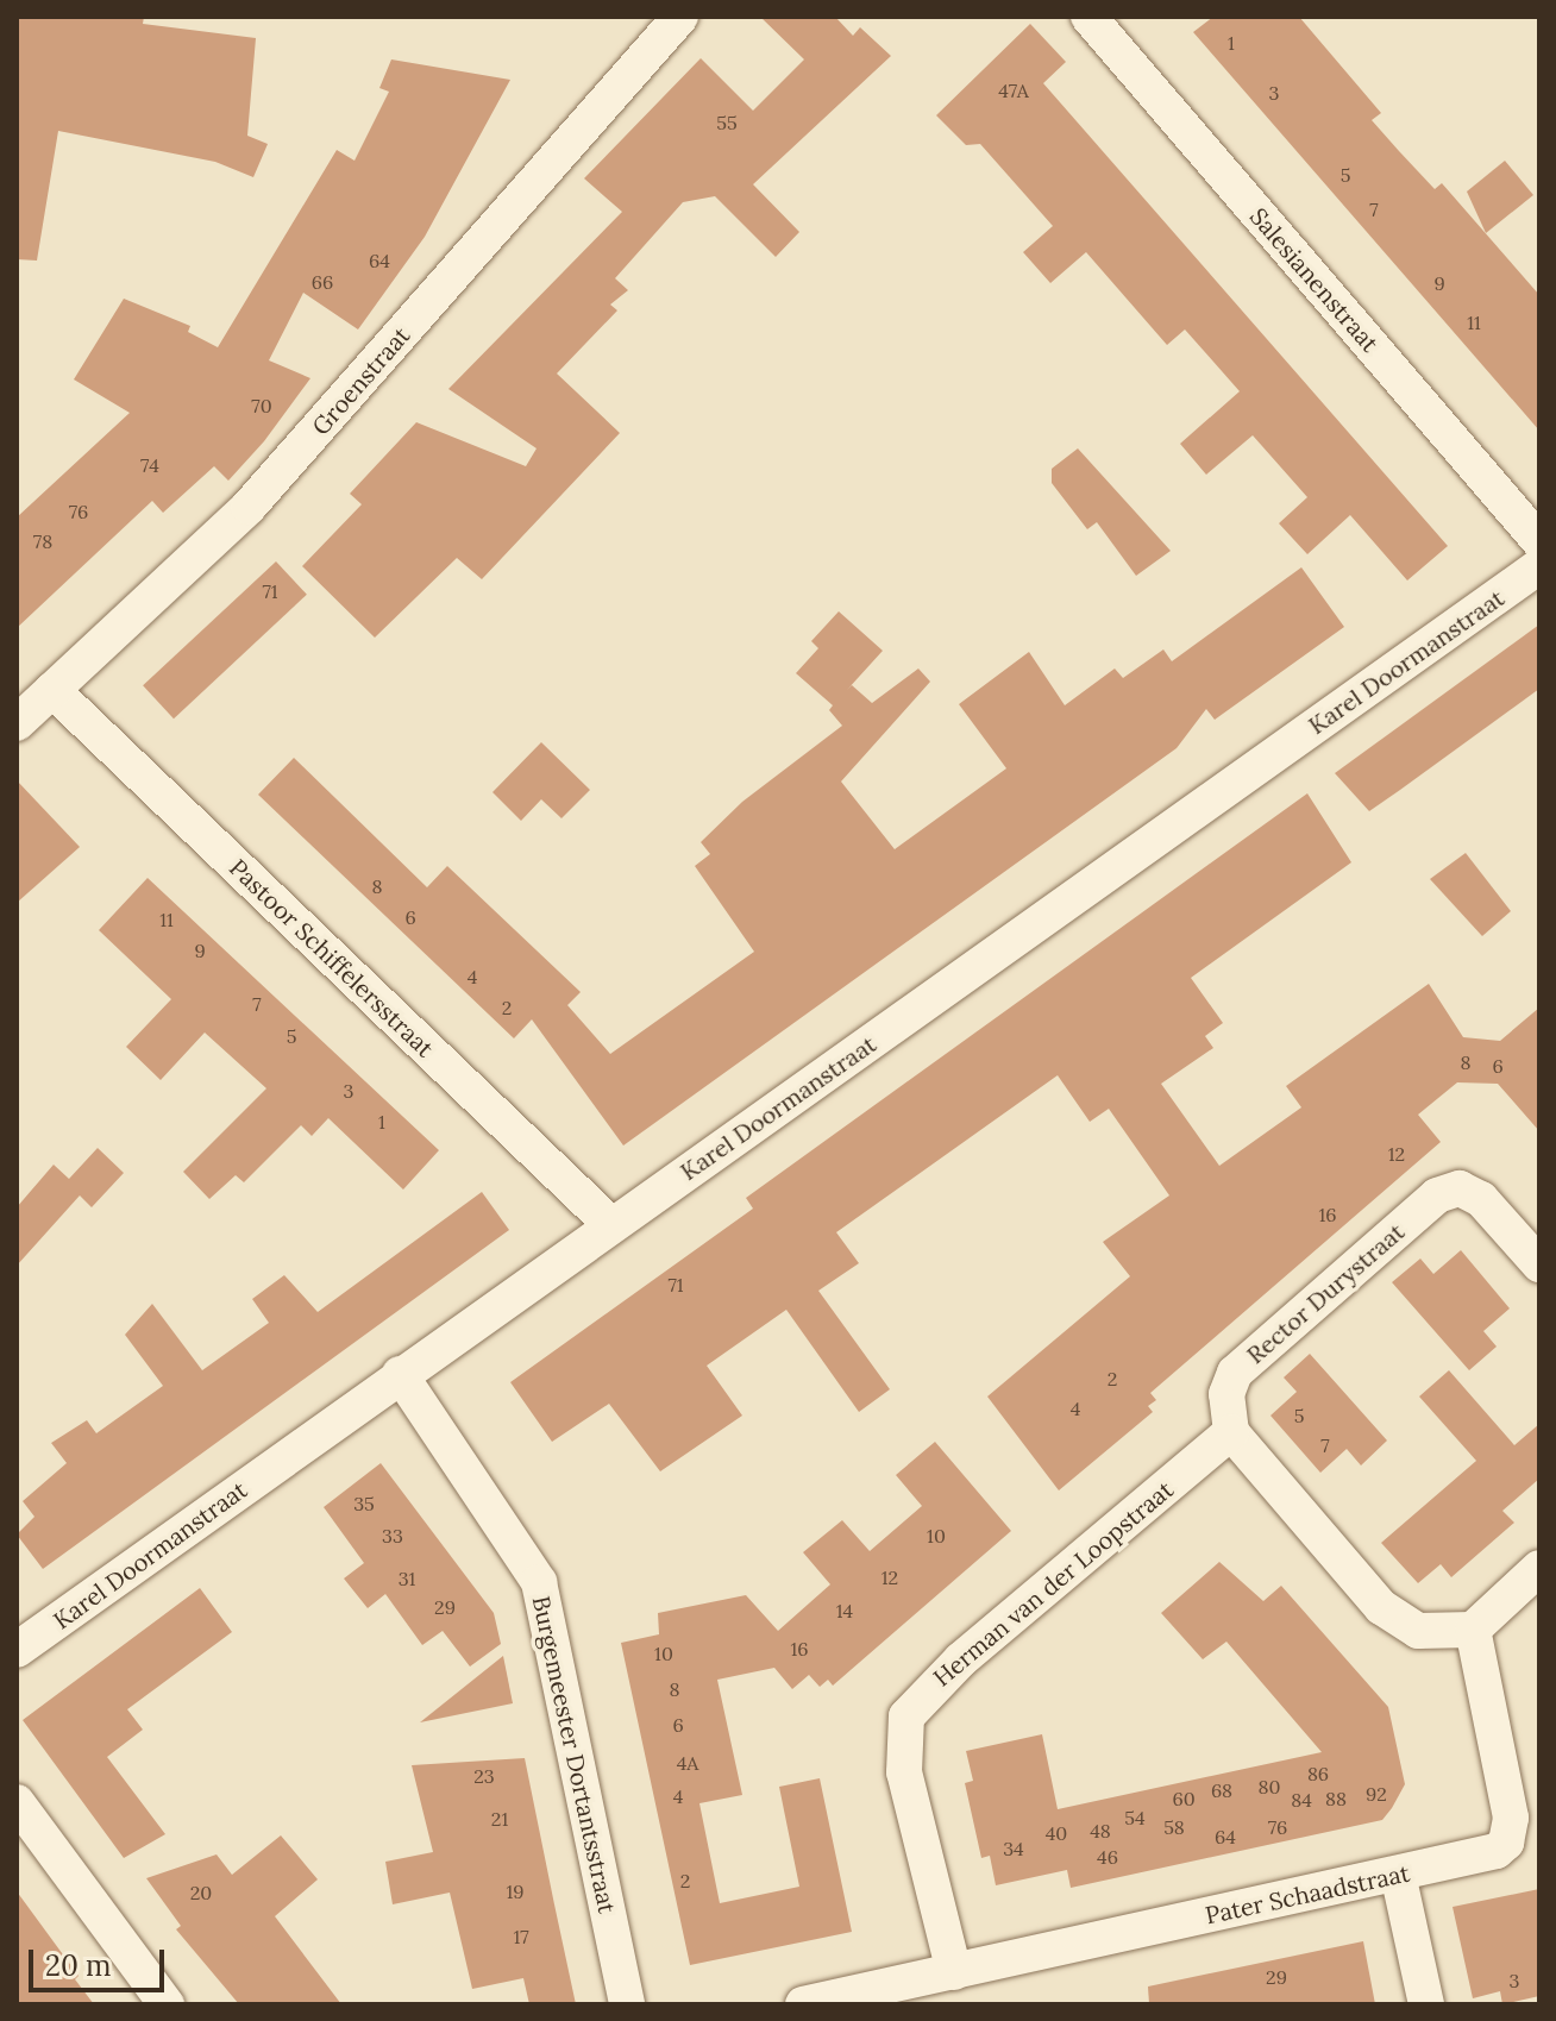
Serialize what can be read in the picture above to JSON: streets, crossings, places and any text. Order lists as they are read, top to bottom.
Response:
{
  "streets": {
    "street": [
      "Salesianenstraat",
      "Groenstraat",
      "Karel Doormanstraat",
      "Pastoor Schiffelersstraat",
      "Rector Durystraat",
      "Herman van der Loopstraat",
      "Burgemeester Dortantsstraat",
      "Pater Schaadstraat"
    ]
  },
  "crossings": [
    ["Groenstraat", "Pastoor Schiffelersstraat"],
    ["Karel Doormanstraat", "Pastoor Schiffelersstraat"],
    ["Karel Doormanstraat", "Burgemeester Dortantsstraat"],
    ["Rector Durystraat", "Herman van der Loopstraat"],
    ["Herman van der Loopstraat", "Pater Schaadstraat"]
  ],
  "house_numbers": [
    "1",
    "47A",
    "3",
    "55",
    "5",
    "7",
    "64",
    "66",
    "9",
    "11",
    "70",
    "74",
    "76",
    "78",
    "71",
    "8",
    "6",
    "11",
    "9",
    "4",
    "7",
    "2",
    "5",
    "8",
    "6",
    "3",
    "1",
    "12",
    "16",
    "71",
    "2",
    "4",
    "5",
    "7",
    "35",
    "33",
    "10",
    "12",
    "31",
    "29",
    "14",
    "16",
    "10",
    "8",
    "6",
    "4A",
    "86",
    "23",
    "80",
    "68",
    "92",
    "4",
    "60",
    "88",
    "84",
    "54",
    "21",
    "58",
    "76",
    "48",
    "40",
    "64",
    "34",
    "46",
    "2",
    "19",
    "20",
    "17",
    "29",
    "3"
  ],
  "scale_bar": "20 m"
}
